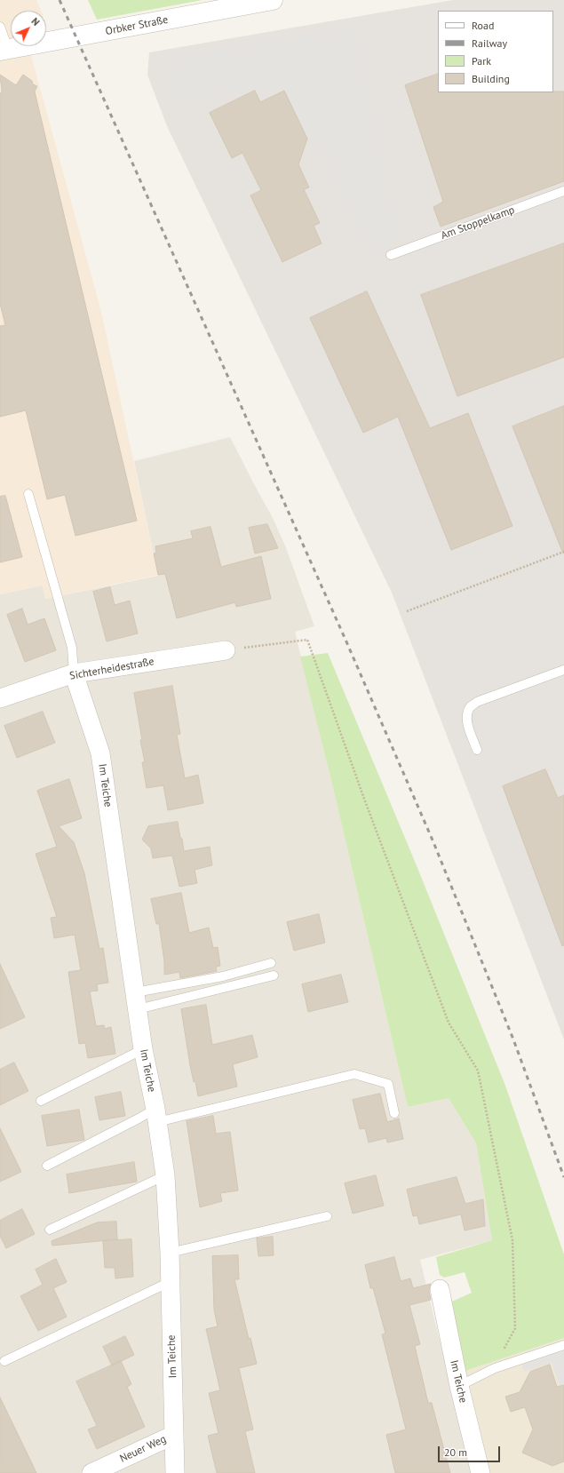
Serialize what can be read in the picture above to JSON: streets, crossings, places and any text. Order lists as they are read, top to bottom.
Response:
{
  "streets": {
    "street": [
      "Orbker Straße",
      "Sichterheidestraße",
      "Im Teiche",
      "Neuer Weg"
    ],
    "lane": ["Am Stoppelkamp"]
  },
  "crossings": [
    ["Sichterheidestraße", "Im Teiche"],
    ["Im Teiche", "Neuer Weg"]
  ],
  "legend": [
    "Road",
    "Railway",
    "Park",
    "Building"
  ],
  "scale_bar": "20 m",
  "north": "top right"
}
